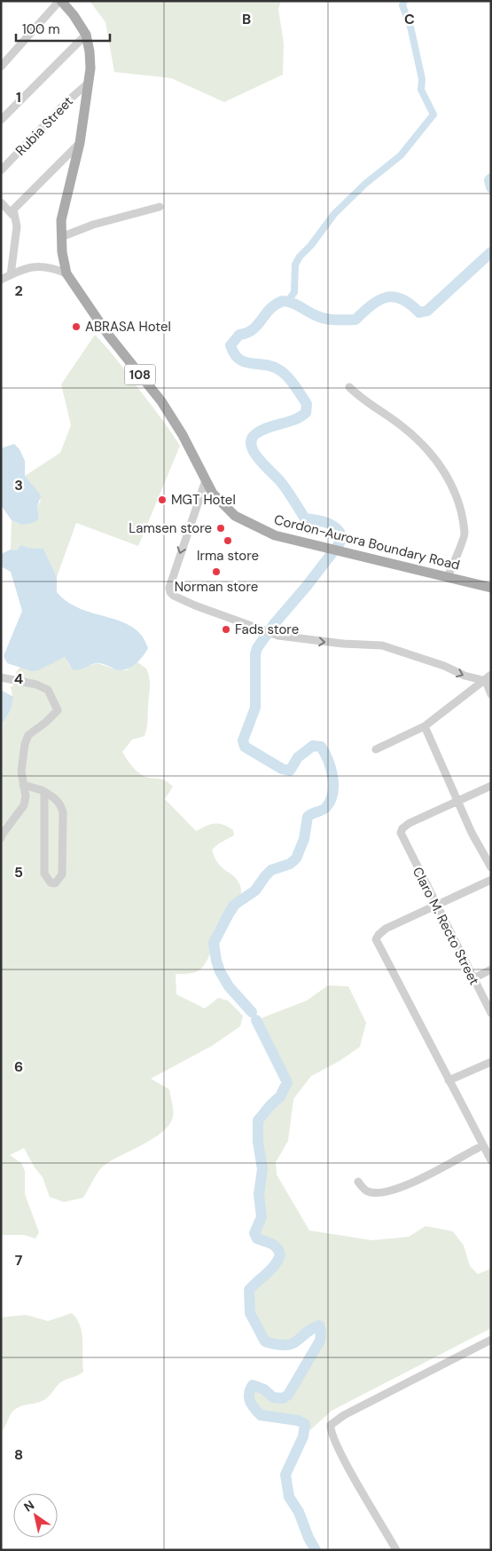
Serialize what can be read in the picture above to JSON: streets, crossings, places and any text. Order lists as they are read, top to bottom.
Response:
{
  "streets": {
    "main road": ["108", "Cordon-Aurora Boundary Road"],
    "street": ["Rubia Street", "Claro M. Recto Street"]
  },
  "crossings": [
    ["Rubia Street", "Cordon-Aurora Boundary Road"]
  ],
  "places": [
    "ABRASA Hotel",
    "MGT Hotel",
    "Lamsen store",
    "Irma store",
    "Norman store",
    "Fads store"
  ],
  "scale_bar": "100 m",
  "north": "top left",
  "grid": {
    "columns": ["B", "C"],
    "rows": [
      "1",
      "2",
      "3",
      "4",
      "5",
      "6",
      "7",
      "8"
    ]
  }
}
